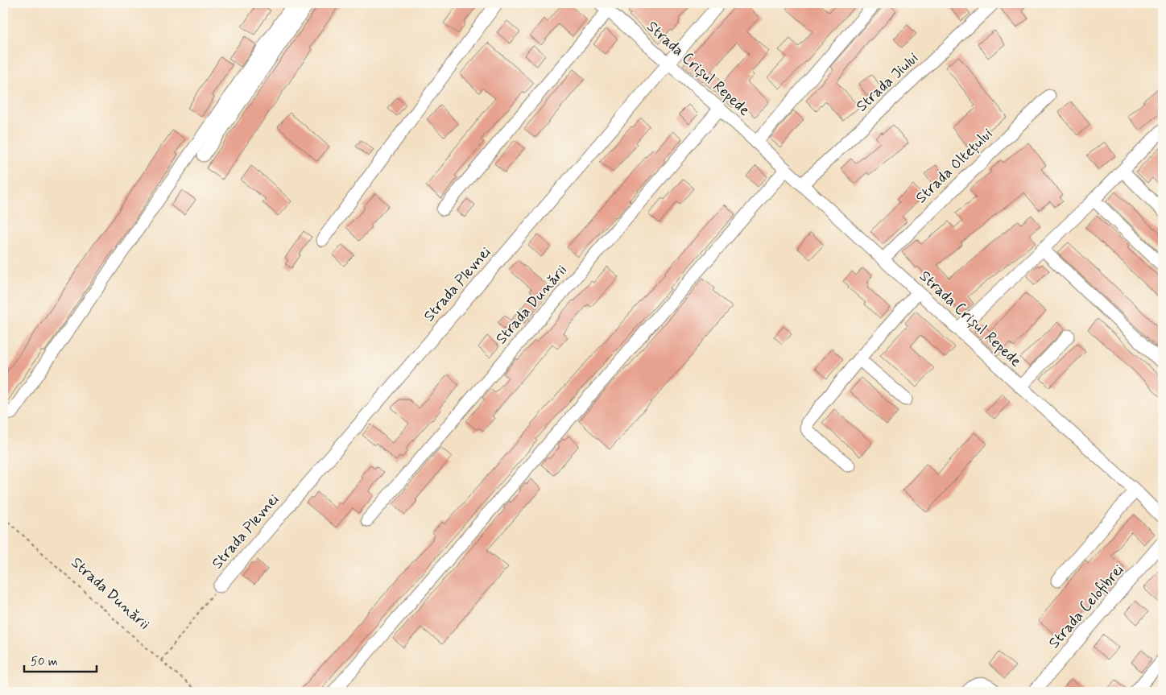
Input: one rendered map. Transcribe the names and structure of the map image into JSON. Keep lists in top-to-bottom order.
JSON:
{
  "streets": {
    "street": [
      "Strada Crișul Repede",
      "Strada Jiului",
      "Strada Oltețului",
      "Strada Plevnei",
      "Strada Dunării",
      "Strada Celofibrei"
    ]
  },
  "crossings": [
    ["Strada Crișul Repede", "Strada Jiului"],
    ["Strada Crișul Repede", "Strada Oltețului"],
    ["Strada Crișul Repede", "Strada Plevnei"],
    ["Strada Crișul Repede", "Strada Dunării"]
  ],
  "scale_bar": "50 m"
}
